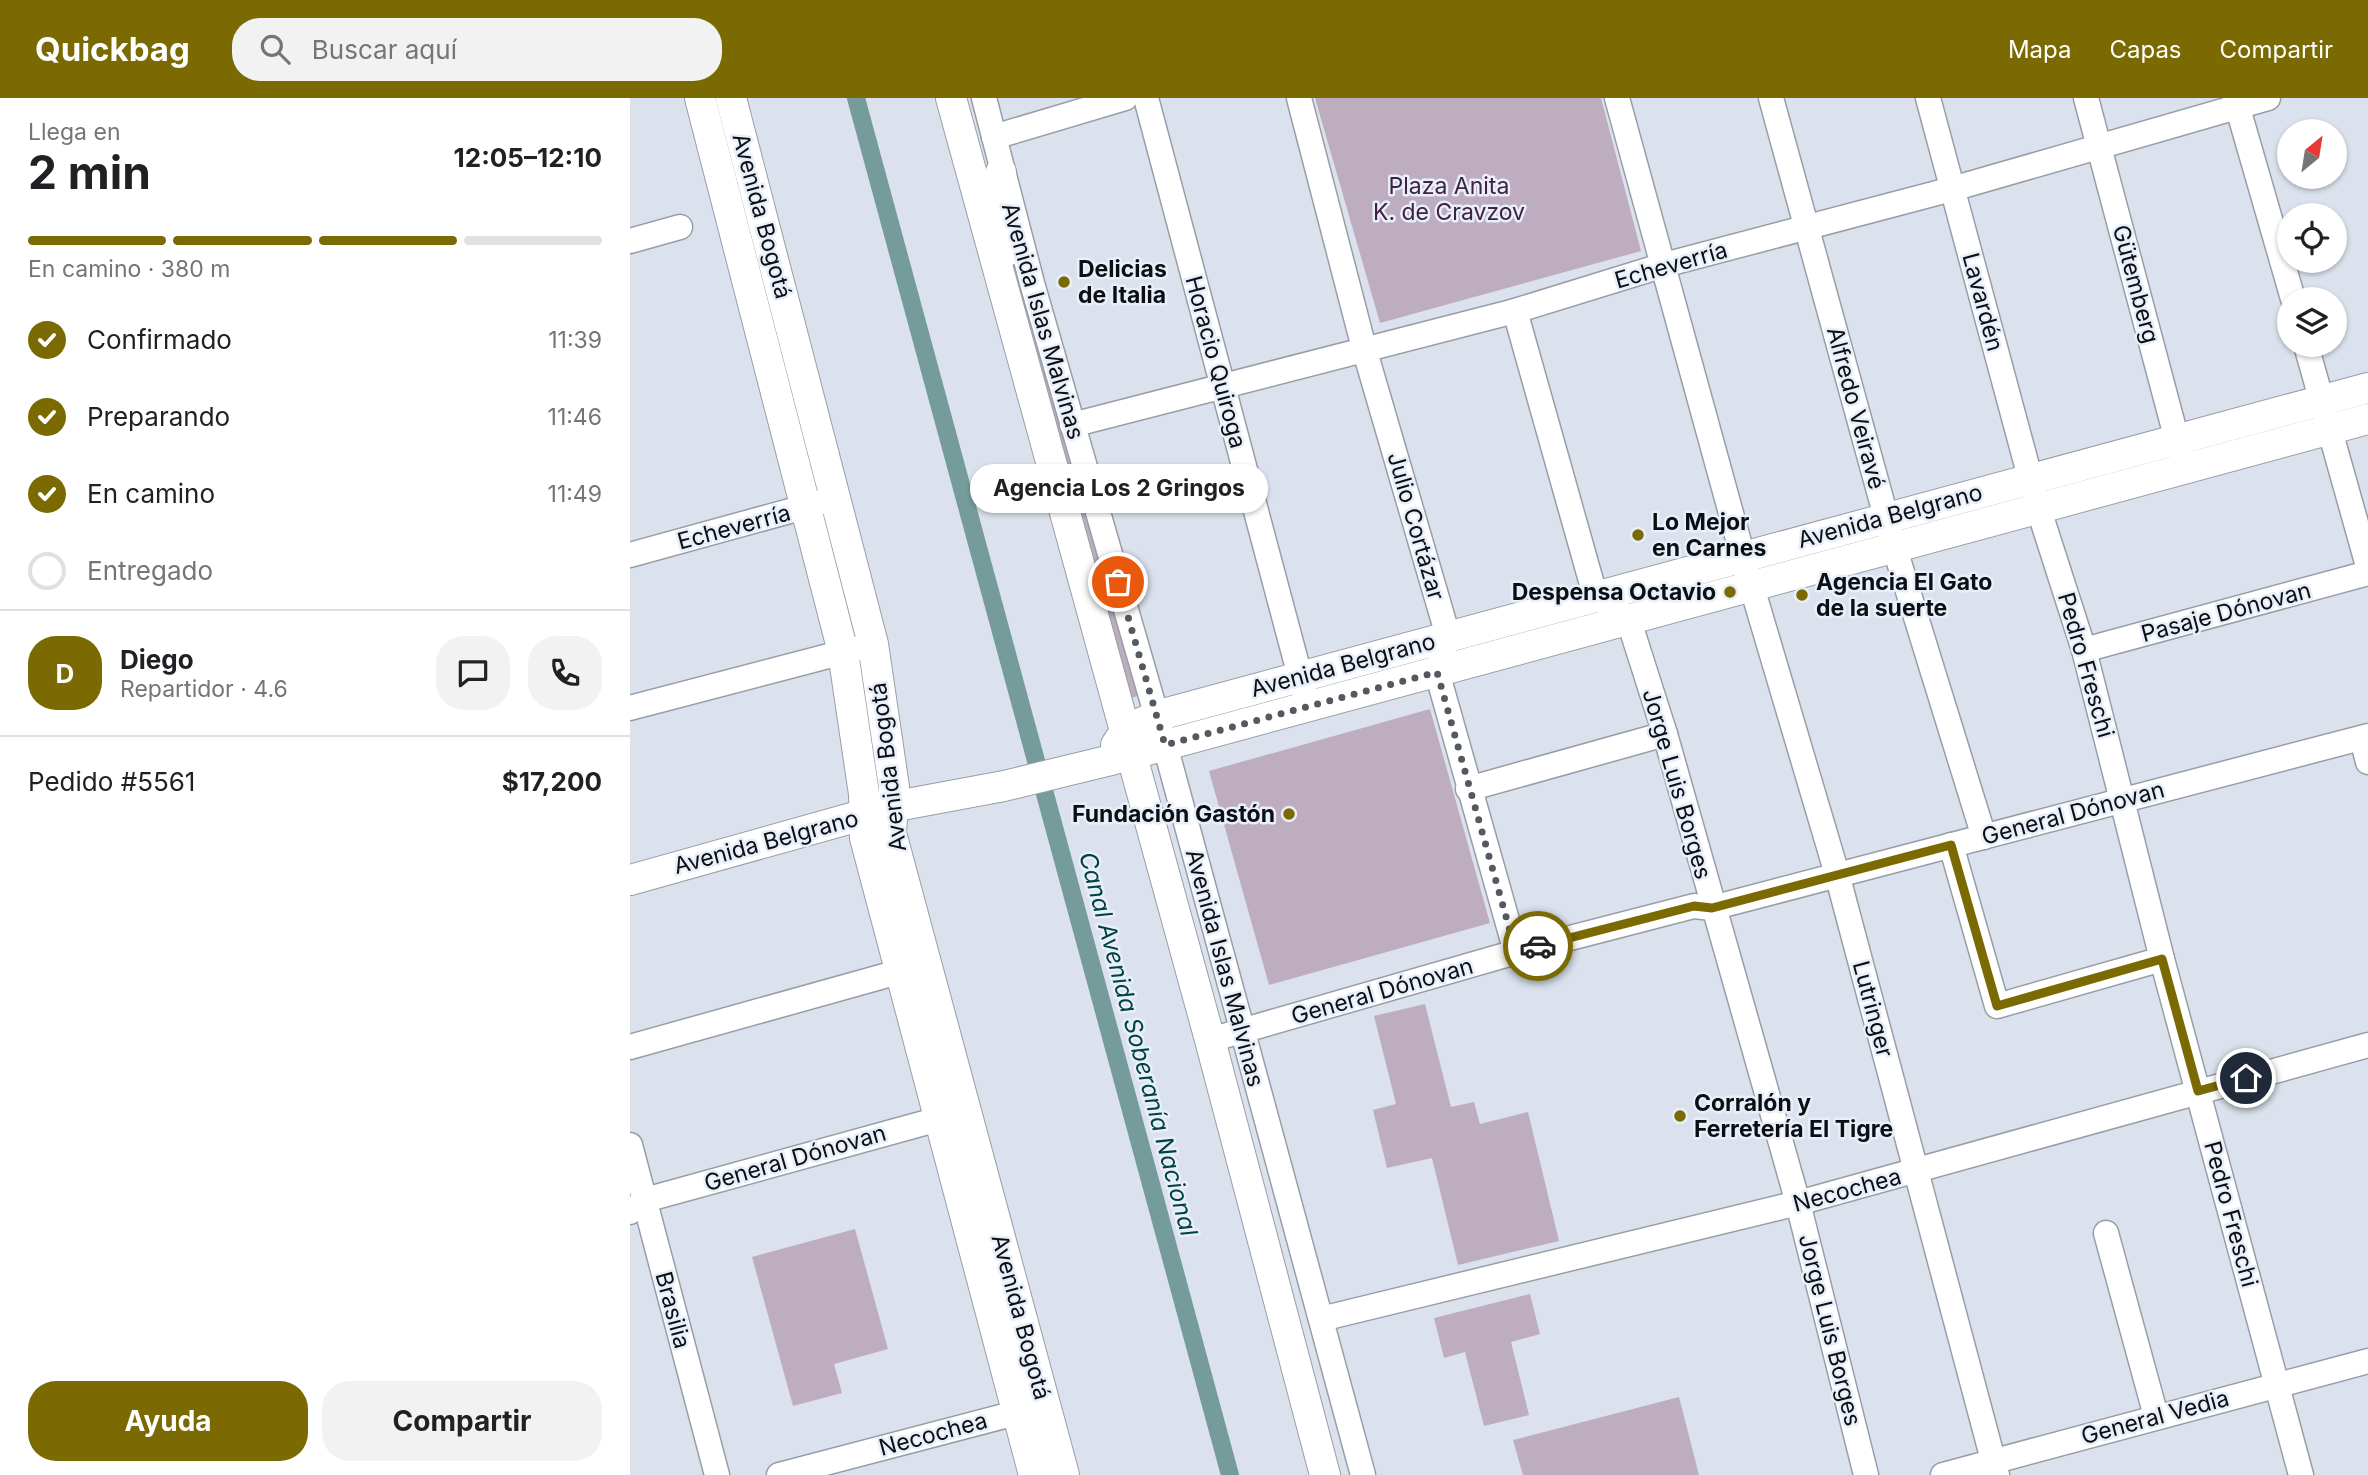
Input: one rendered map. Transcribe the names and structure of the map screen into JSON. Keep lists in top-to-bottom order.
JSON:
{
  "streets": {
    "main road": ["Avenida Bogotá", "Avenida Islas Malvinas", "Avenida Belgrano"],
    "street": [
      "Echeverría",
      "Gütemberg",
      "Lavardén",
      "Horacio Quiroga",
      "Alfredo Veiravé",
      "Julio Cortázar",
      "Pasaje Dónovan",
      "Pedro Freschi",
      "Jorge Luis Borges",
      "General Dónovan",
      "Lutringer",
      "Necochea",
      "Brasilia",
      "General Vedia"
    ]
  },
  "crossings": [
    ["Avenida Bogotá", "Echeverría"],
    ["Avenida Bogotá", "Avenida Belgrano"],
    ["Avenida Bogotá", "General Dónovan"],
    ["Avenida Bogotá", "Necochea"],
    ["Echeverría", "Gütemberg"],
    ["Echeverría", "Lavardén"],
    ["Echeverría", "Avenida Islas Malvinas"],
    ["Echeverría", "Horacio Quiroga"],
    ["Echeverría", "Alfredo Veiravé"],
    ["Echeverría", "Julio Cortázar"],
    ["Gütemberg", "Avenida Belgrano"],
    ["Lavardén", "Avenida Belgrano"],
    ["Lavardén", "Pedro Freschi"],
    ["Avenida Islas Malvinas", "Avenida Belgrano"],
    ["Avenida Islas Malvinas", "General Dónovan"],
    ["Avenida Islas Malvinas", "Necochea"],
    ["Horacio Quiroga", "Avenida Belgrano"],
    ["Alfredo Veiravé", "Avenida Belgrano"],
    ["Alfredo Veiravé", "General Dónovan"],
    ["Avenida Belgrano", "Julio Cortázar"],
    ["Avenida Belgrano", "Pedro Freschi"],
    ["Avenida Belgrano", "Jorge Luis Borges"],
    ["Avenida Belgrano", "Lutringer"],
    ["Pasaje Dónovan", "Pedro Freschi"],
    ["Pedro Freschi", "General Dónovan"],
    ["Pedro Freschi", "Necochea"],
    ["Pedro Freschi", "General Vedia"],
    ["Jorge Luis Borges", "General Dónovan"],
    ["Jorge Luis Borges", "Necochea"],
    ["General Dónovan", "Lutringer"],
    ["General Dónovan", "Brasilia"],
    ["Lutringer", "Necochea"],
    ["Lutringer", "General Vedia"]
  ],
  "water": ["Canal Avenida Soberanía Nacional"],
  "parks": ["Plaza Anita K. de Cravzov"],
  "places": [
    "Delicias de Italia",
    "Lo Mejor en Carnes",
    "Agencia Los 2 Gringos",
    "Despensa Octavio",
    "Agencia El Gato de la suerte",
    "Fundación Gastón",
    "Corralón y Ferretería El Tigre"
  ],
  "north": "top right",
  "page": {
    "header": "Quickbag",
    "search": "Buscar aquí",
    "nav": ["Mapa", "Capas", "Compartir"],
    "heading": ["2 min", "Llega en", "12:05–12:10"],
    "panel": [
      "Diego",
      "Repartidor · 4.6",
      "Pedido #5561",
      "$17,200"
    ],
    "bar": "En camino · 380 m",
    "list": [
      ["Confirmado", "11:39"],
      ["Preparando", "11:46"],
      ["En camino", "11:49"],
      "Entregado"
    ],
    "bubble": "Agencia Los 2 Gringos",
    "round": "D",
    "buttons": ["Ayuda", "Compartir"]
  }
}
